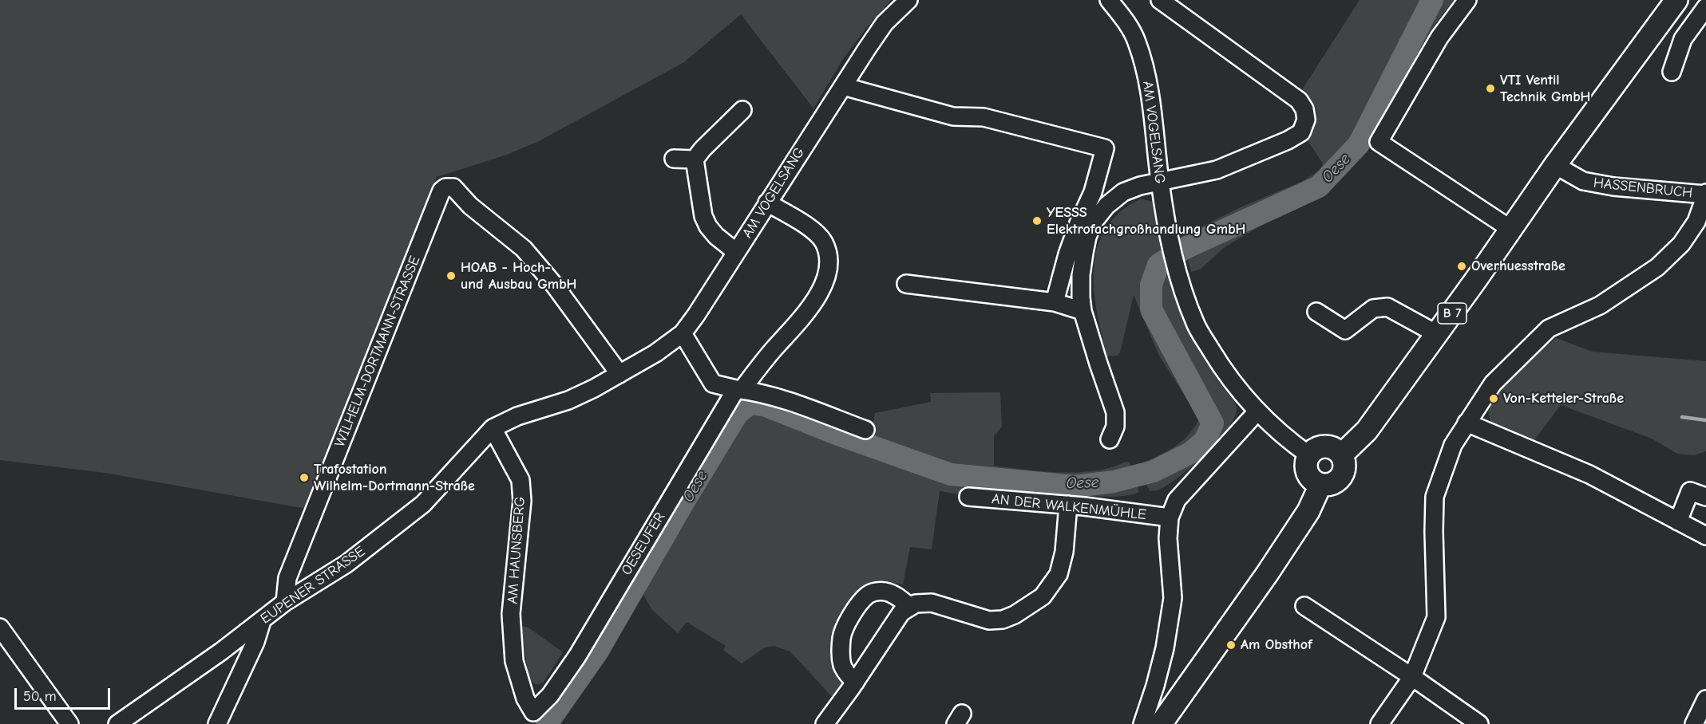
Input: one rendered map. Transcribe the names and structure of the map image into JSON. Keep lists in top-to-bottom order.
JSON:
{
  "streets": {
    "main road": ["B 7"],
    "street": [
      "AM VOGELSANG",
      "HASSENBRUCH",
      "WILHELM-DORTMANN-STRASSE",
      "AN DER WALKENMÜHLE",
      "OESEUFER",
      "AM HAUNSBERG",
      "EUPENER STRASSE"
    ]
  },
  "crossings": [
    ["AM VOGELSANG", "B 7"],
    ["AM VOGELSANG", "OESEUFER"],
    ["HASSENBRUCH", "B 7"],
    ["WILHELM-DORTMANN-STRASSE", "EUPENER STRASSE"],
    ["OESEUFER", "AM HAUNSBERG"],
    ["AM HAUNSBERG", "EUPENER STRASSE"]
  ],
  "water": ["Oese"],
  "places": [
    "VTI Ventil Technik GmbH",
    "YESSS Elektrofachgroßhandlung GmbH",
    "Overhuesstraße",
    "HOAB - Hoch- und Ausbau GmbH",
    "Von-Ketteler-Straße",
    "Trafostation Wilhelm-Dortmann-Straße",
    "Am Obsthof"
  ],
  "scale_bar": "50 m"
}
